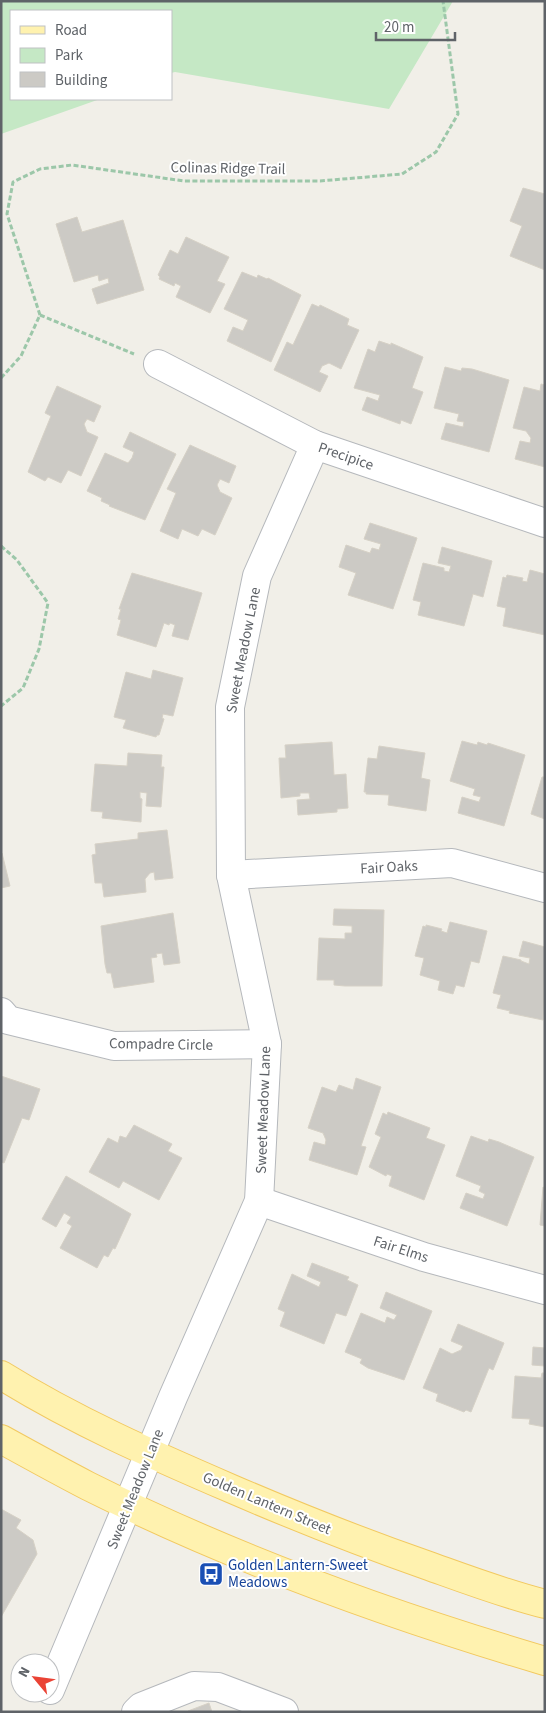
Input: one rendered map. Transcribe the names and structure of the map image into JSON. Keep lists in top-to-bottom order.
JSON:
{
  "streets": {
    "main road": ["Golden Lantern Street"],
    "street": [
      "Precipice",
      "Sweet Meadow Lane",
      "Fair Oaks",
      "Compadre Circle",
      "Fair Elms"
    ],
    "path": ["Colinas Ridge Trail"]
  },
  "crossings": [
    ["Precipice", "Sweet Meadow Lane"],
    ["Sweet Meadow Lane", "Fair Oaks"],
    ["Sweet Meadow Lane", "Compadre Circle"],
    ["Sweet Meadow Lane", "Fair Elms"],
    ["Sweet Meadow Lane", "Golden Lantern Street"]
  ],
  "places": {
    "bus stop": ["Golden Lantern-Sweet Meadows"]
  },
  "legend": ["Road", "Park", "Building"],
  "scale_bar": "20 m",
  "north": "top left"
}
